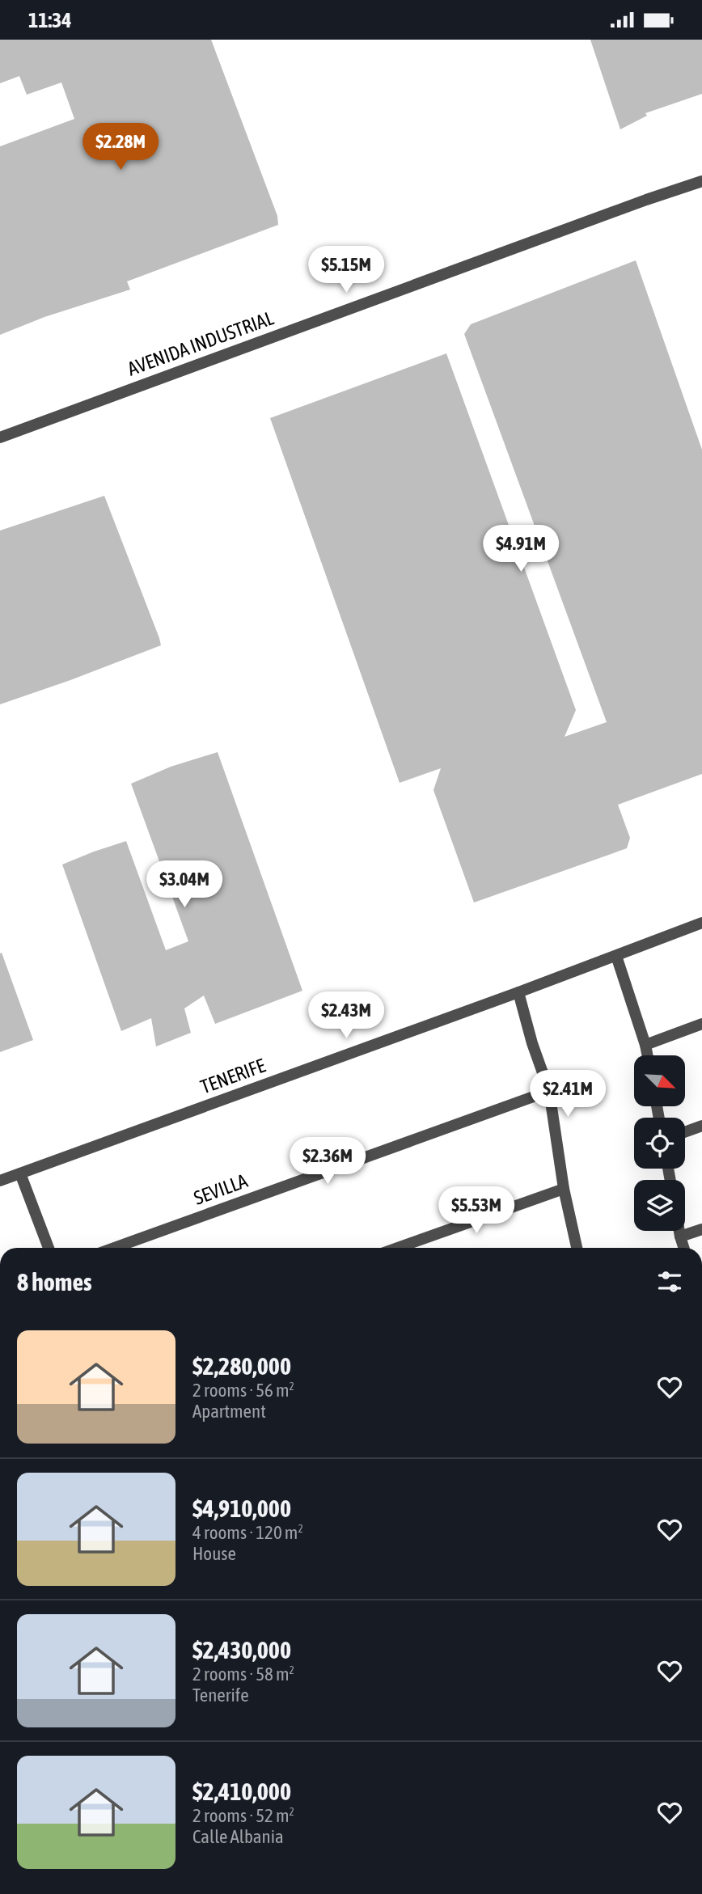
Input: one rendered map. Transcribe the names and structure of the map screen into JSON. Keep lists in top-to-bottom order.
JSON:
{
  "streets": {
    "street": ["AVENIDA INDUSTRIAL", "TENERIFE", "SEVILLA"]
  },
  "north": "bottom right",
  "page": {
    "status": "11:34",
    "price": [
      "$2.28M",
      "$5.15M",
      "$4.91M",
      "$3.04M",
      "$2.43M",
      "$2.41M",
      "$2.36M",
      "$5.53M"
    ],
    "heading": "8 homes",
    "list": [
      {
        "name": "$2,280,000",
        "note": "2 rooms · 56 m² · Apartment"
      },
      {
        "name": "$4,910,000",
        "note": "4 rooms · 120 m² · House"
      },
      {
        "name": "$2,430,000",
        "note": "2 rooms · 58 m² · Tenerife"
      },
      {
        "name": "$2,410,000",
        "note": "2 rooms · 52 m² · Calle Albania"
      }
    ]
  }
}
